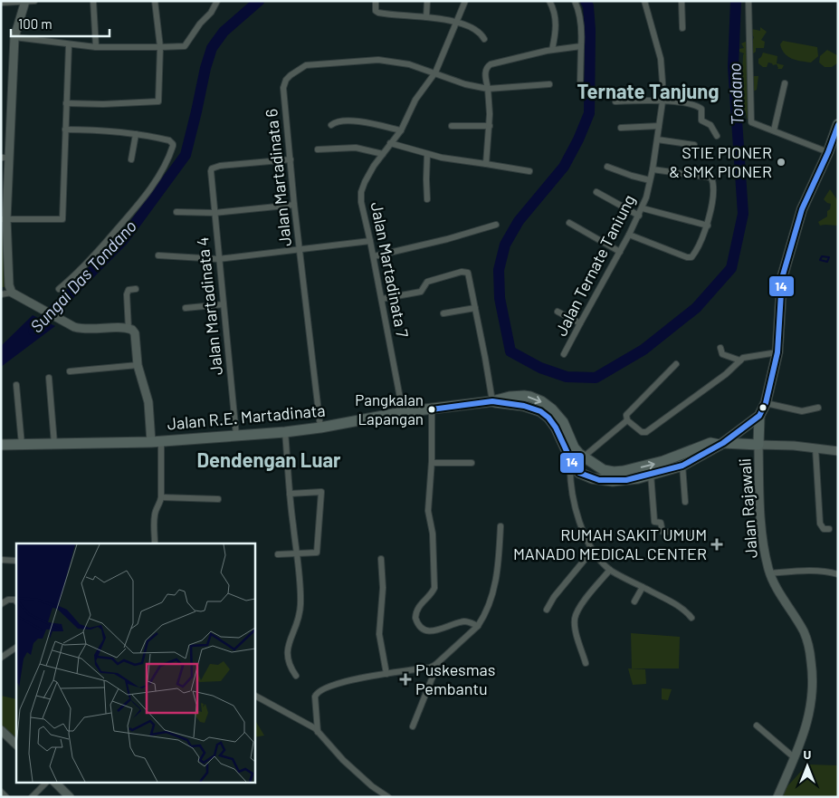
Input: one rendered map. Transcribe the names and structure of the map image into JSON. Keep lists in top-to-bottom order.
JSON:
{
  "streets": {
    "highway": ["Jalan R.E. Martadinata"],
    "street": [
      "Jalan Martadinata 6",
      "Jalan Ternate Taniung",
      "Jalan Martadinata 7",
      "Jalan Martadinata 4",
      "Jalan Rajawali"
    ]
  },
  "crossings": [
    ["Jalan Martadinata 6", "Jalan Martadinata 7"],
    ["Jalan Martadinata 6", "Jalan Martadinata 4"],
    ["Jalan Martadinata 6", "Jalan R.E. Martadinata"],
    ["Jalan Martadinata 7", "Jalan R.E. Martadinata"],
    ["Jalan Martadinata 4", "Jalan R.E. Martadinata"]
  ],
  "districts": ["Ternate Tanjung", "Dendengan Luar"],
  "water": ["Tondano", "Sungai Das Tondano"],
  "places": {
    "other": ["STIE PIONER & SMK PIONER", "Pangkalan Lapangan"],
    "health": ["RUMAH SAKIT UMUM MANADO MEDICAL CENTER", "Puskesmas Pembantu"]
  },
  "lines": ["transit line 14"],
  "scale_bar": "100 m",
  "north": "top"
}
